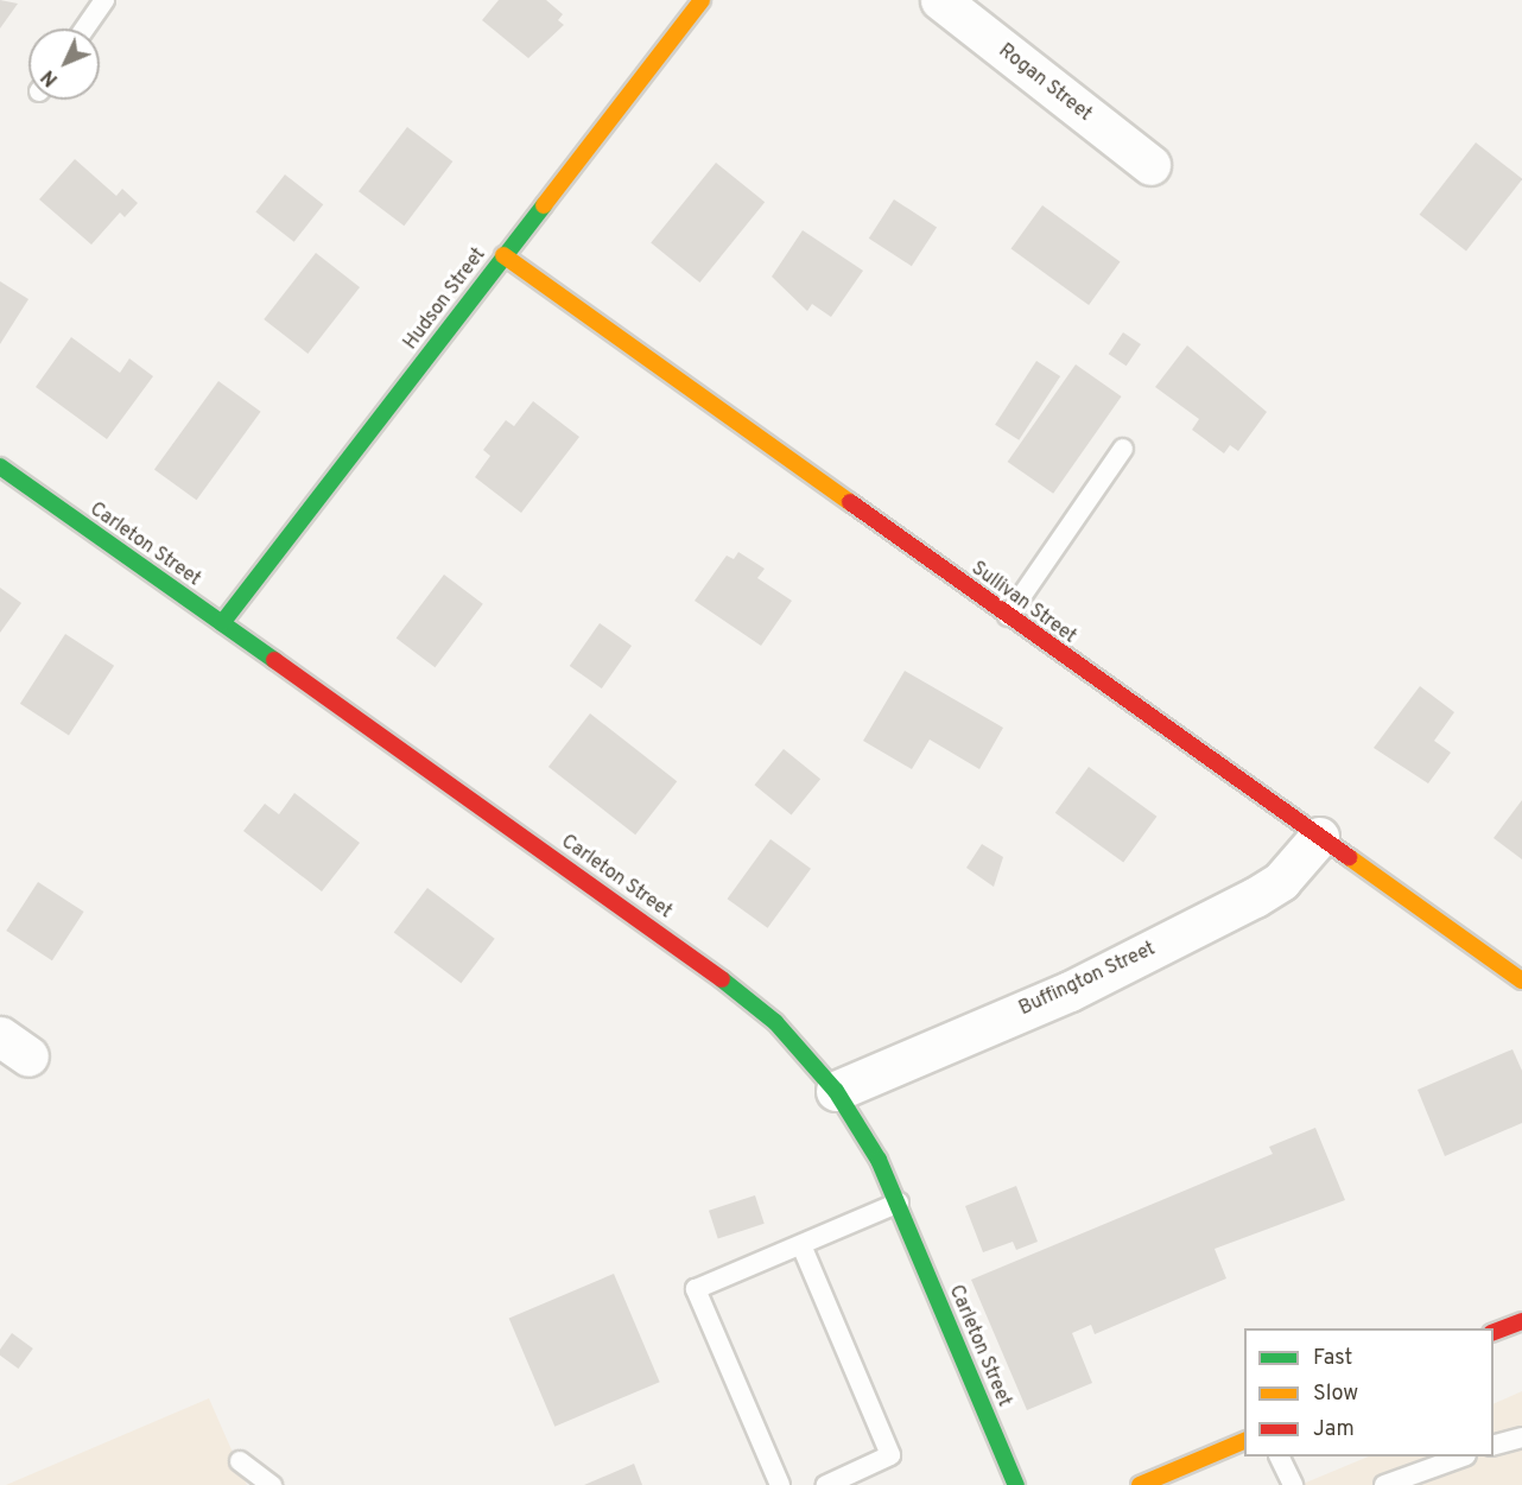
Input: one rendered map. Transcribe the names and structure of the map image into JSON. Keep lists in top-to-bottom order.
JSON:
{
  "streets": {
    "street": [
      "Rogan Street",
      "Hudson Street",
      "Carleton Street",
      "Sullivan Street",
      "Buffington Street"
    ]
  },
  "crossings": [
    ["Hudson Street", "Carleton Street"],
    ["Hudson Street", "Sullivan Street"],
    ["Carleton Street", "Buffington Street"],
    ["Sullivan Street", "Buffington Street"]
  ],
  "legend": ["Fast", "Slow", "Jam"],
  "north": "bottom left"
}
